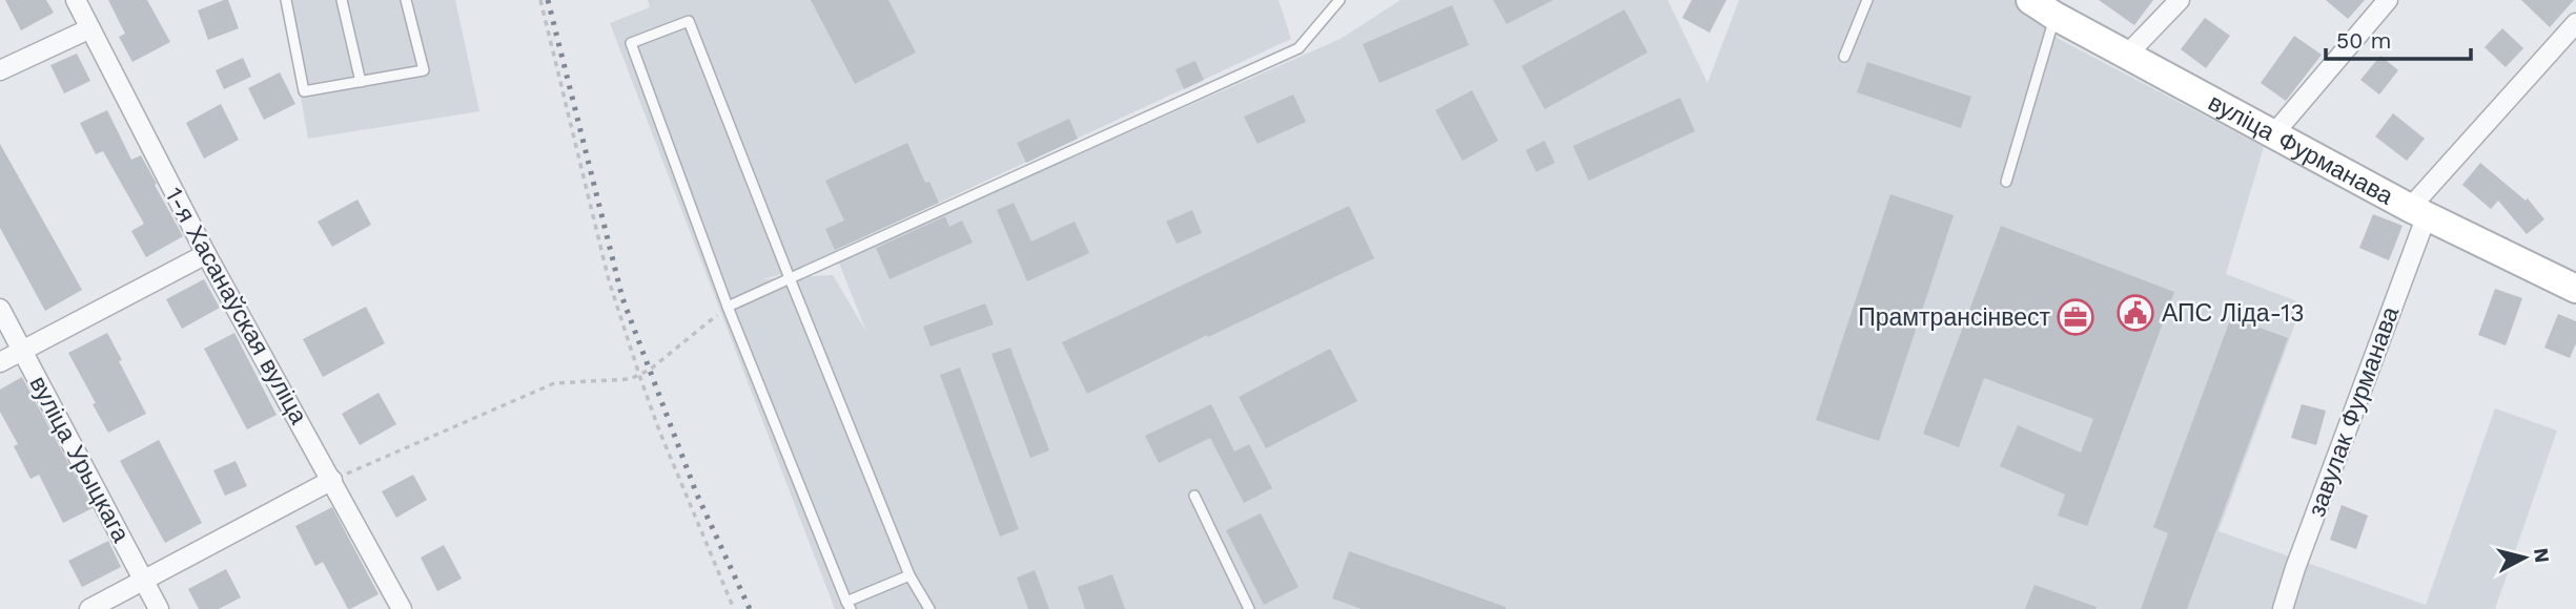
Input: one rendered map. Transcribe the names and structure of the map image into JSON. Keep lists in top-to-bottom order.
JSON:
{
  "streets": {
    "street": [
      "вуліца Фурманава",
      "1-я Хасанаўская вуліца",
      "завулак Фурманава",
      "вуліца Урыцкага"
    ]
  },
  "crossings": [
    ["вуліца Фурманава", "завулак Фурманава"]
  ],
  "places": {
    "public building": ["АПС Ліда-13"],
    "office": ["Прамтрансінвест"]
  },
  "scale_bar": "50 m",
  "north": "right"
}
